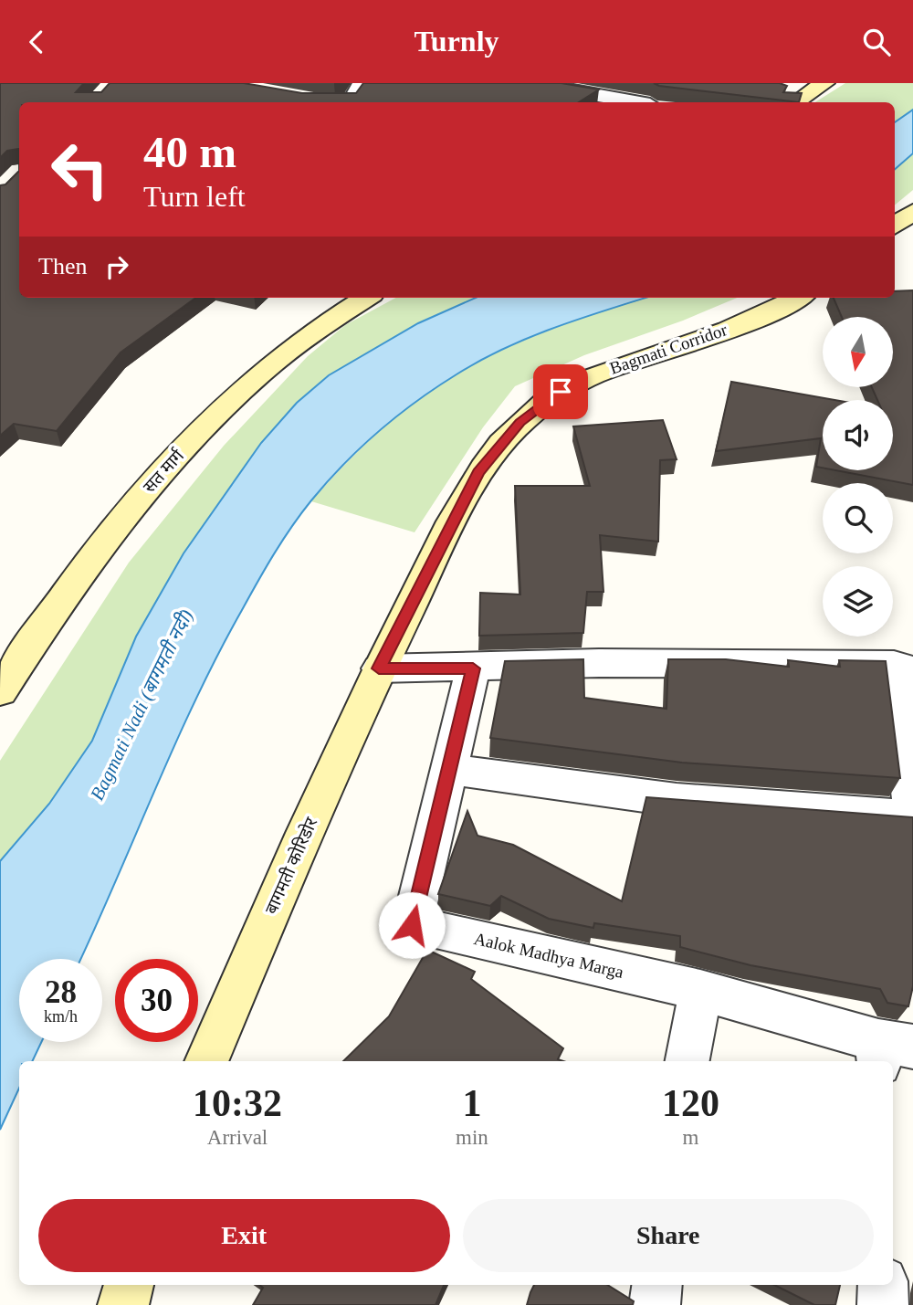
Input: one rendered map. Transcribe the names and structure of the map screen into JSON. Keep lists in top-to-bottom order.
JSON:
{
  "streets": {
    "main road": ["Bagmati Corridor", "सत मार्ग", "बागमती कोरिडोर"],
    "street": ["Aalok Madhya Marga"]
  },
  "crossings": [
    ["Bagmati Corridor", "बागमती कोरिडोर"]
  ],
  "water": ["Bagmati Nadi (बागमती नदी)"],
  "north": "bottom",
  "page": {
    "header": "Turnly",
    "turn": ["40 m", "Turn left"],
    "then": "Then",
    "speed": "28 km/h",
    "limit": "30",
    "eta": [
      "10:32",
      "Arrival",
      "1",
      "min",
      "120",
      "m"
    ],
    "buttons": ["Exit", "Share"]
  }
}
